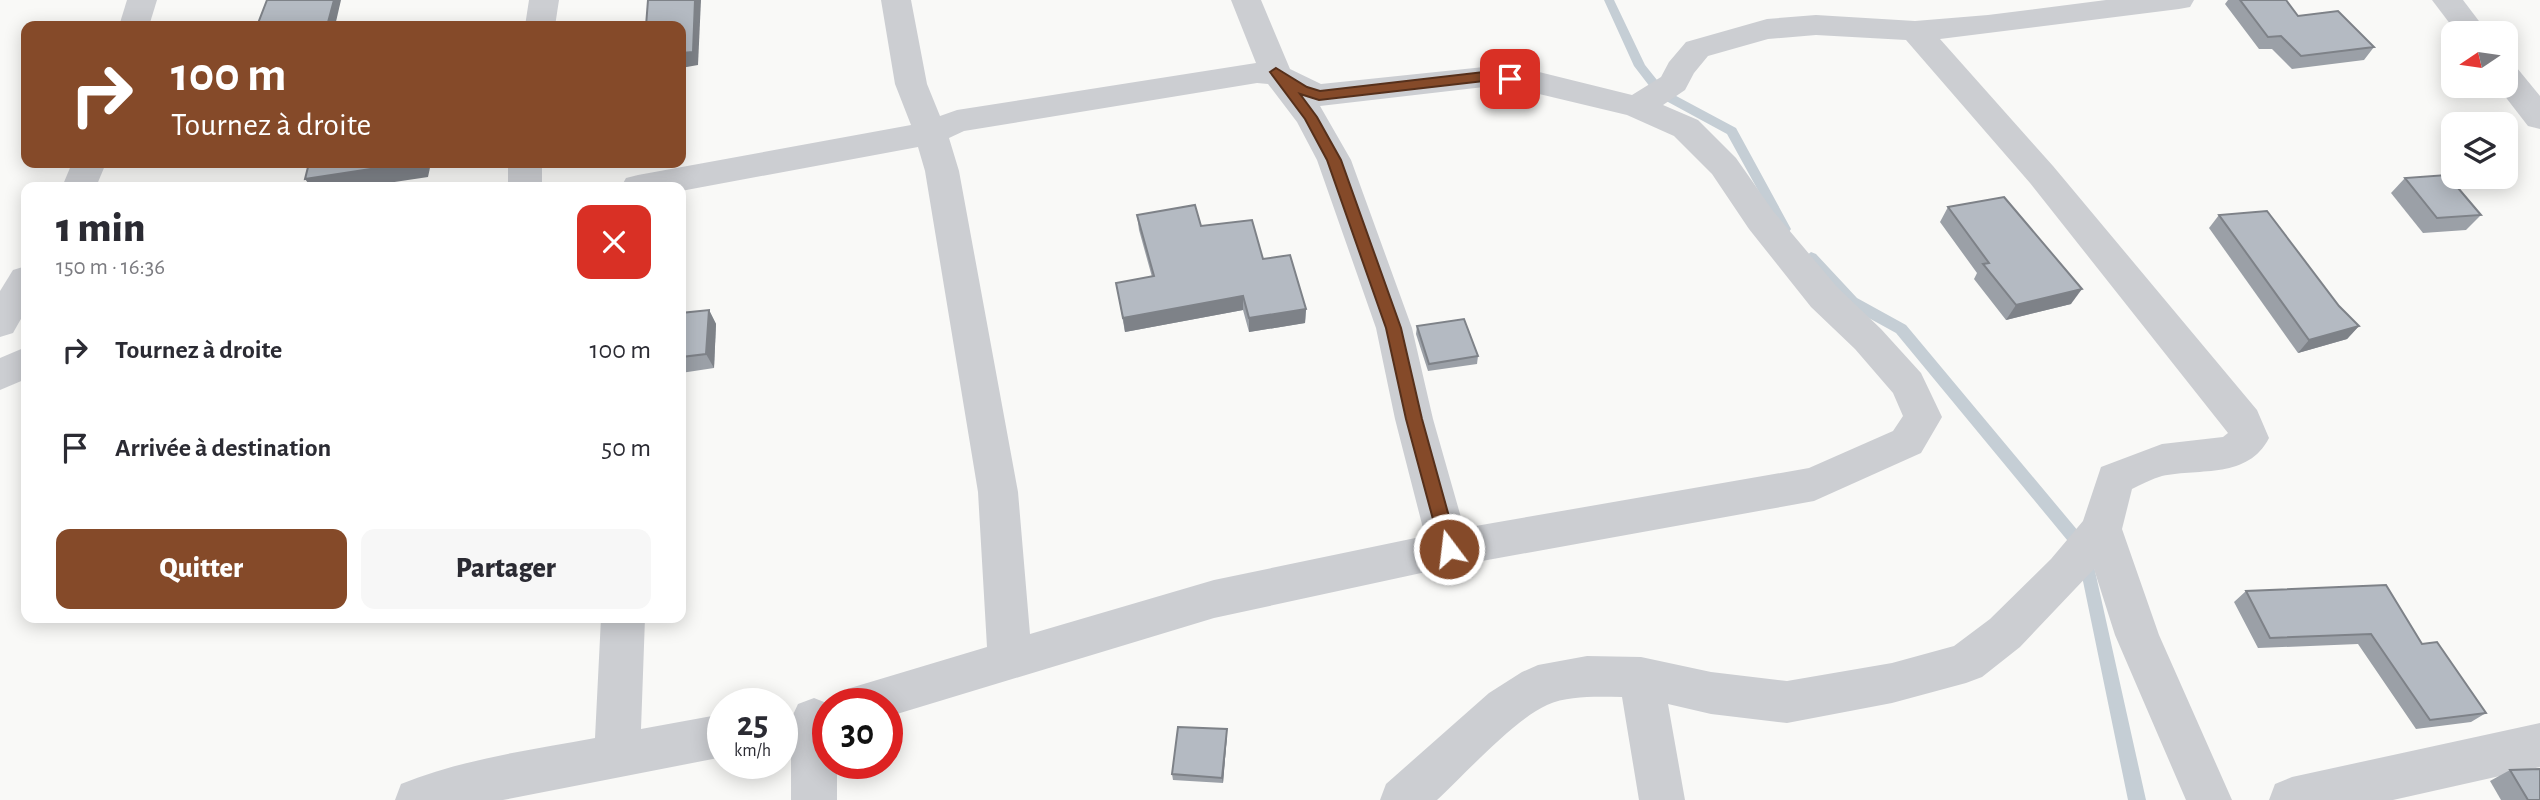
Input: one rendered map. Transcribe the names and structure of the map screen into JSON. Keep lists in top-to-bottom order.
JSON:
{
  "north": "left",
  "page": {
    "turn": ["100 m", "Tournez à droite"],
    "heading": ["1 min", "150 m · 16:36"],
    "list": [
      {
        "name": "Tournez à droite",
        "value": "100 m"
      },
      {
        "name": "Arrivée à destination",
        "value": "50 m"
      }
    ],
    "buttons": ["Quitter", "Partager"],
    "speed": "25 km/h",
    "limit": "30"
  }
}
